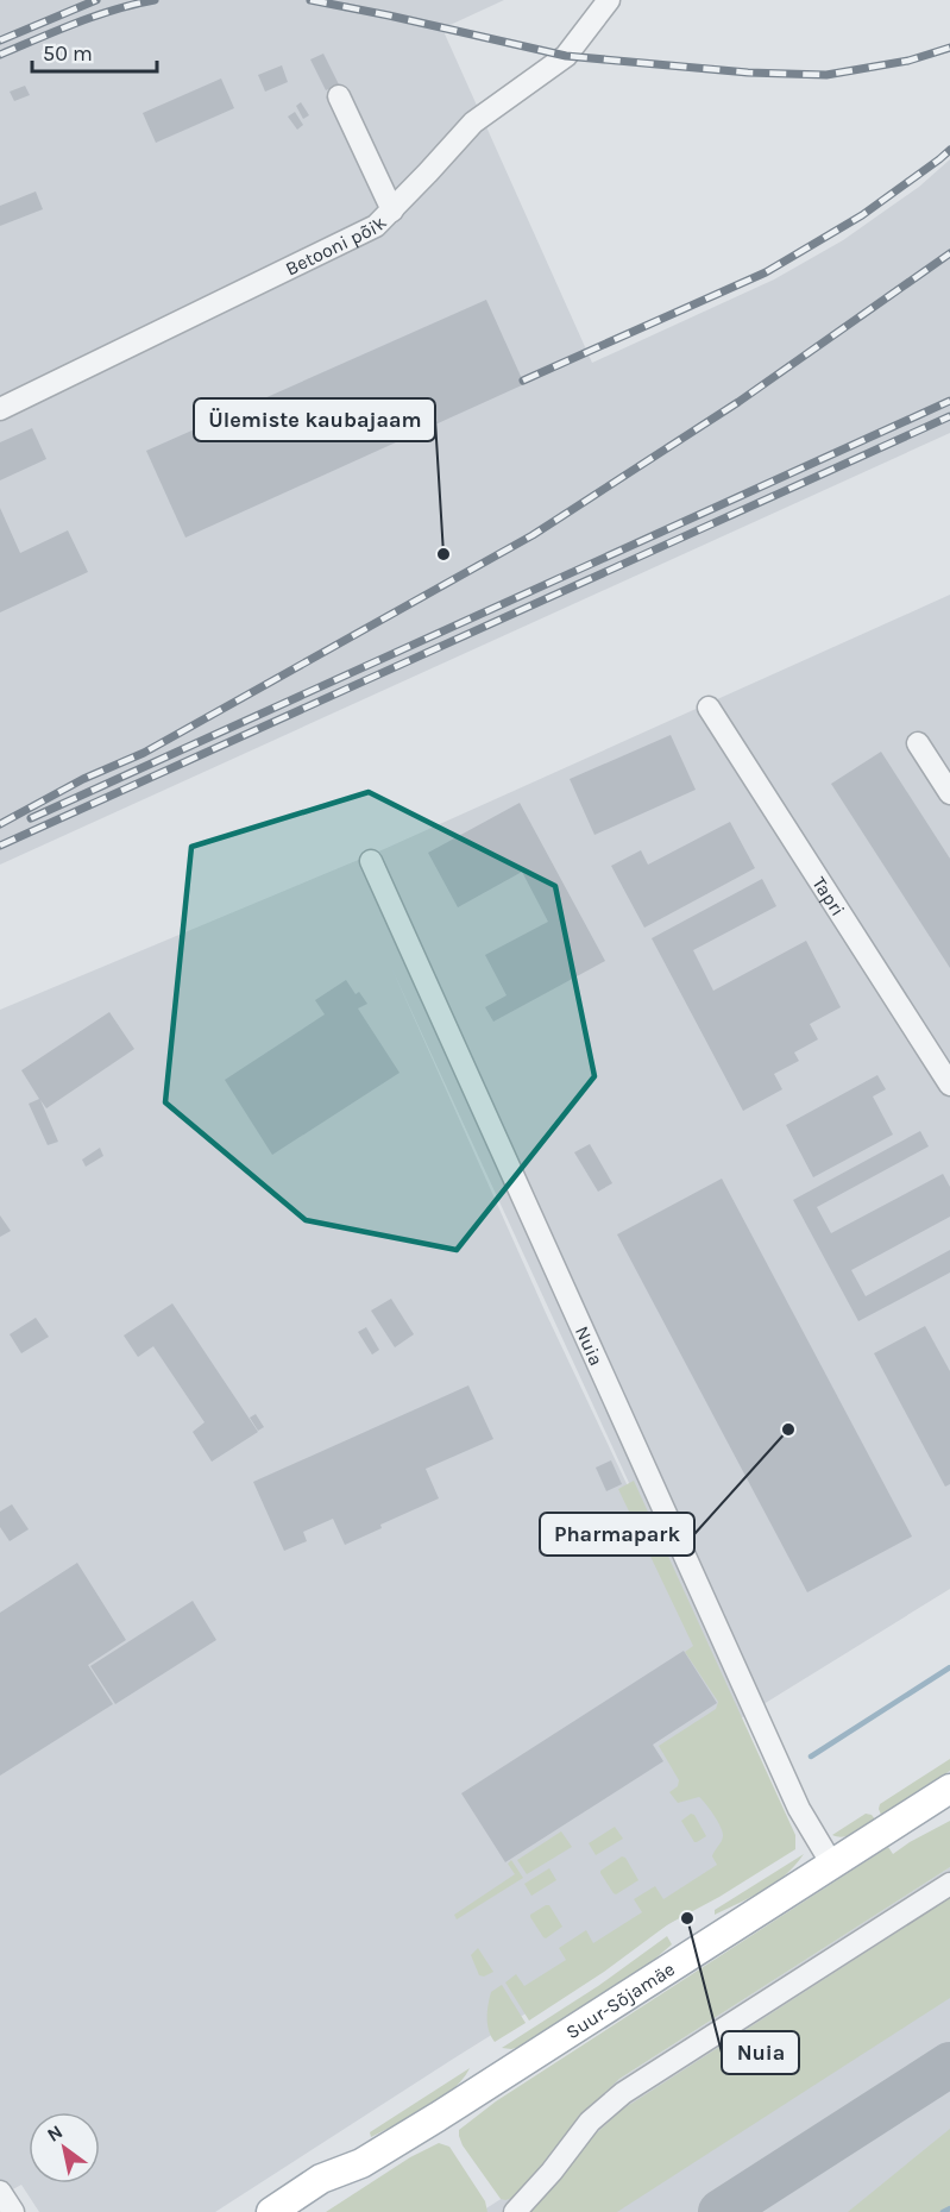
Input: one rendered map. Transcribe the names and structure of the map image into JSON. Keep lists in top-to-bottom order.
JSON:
{
  "streets": {
    "main road": ["Suur-Sõjamäe"],
    "street": ["Betooni põik", "Tapri", "Nuia"]
  },
  "crossings": [
    ["Nuia", "Suur-Sõjamäe"]
  ],
  "places": ["Ülemiste kaubajaam", "Pharmapark", "Nuia"],
  "scale_bar": "50 m",
  "north": "top left"
}
